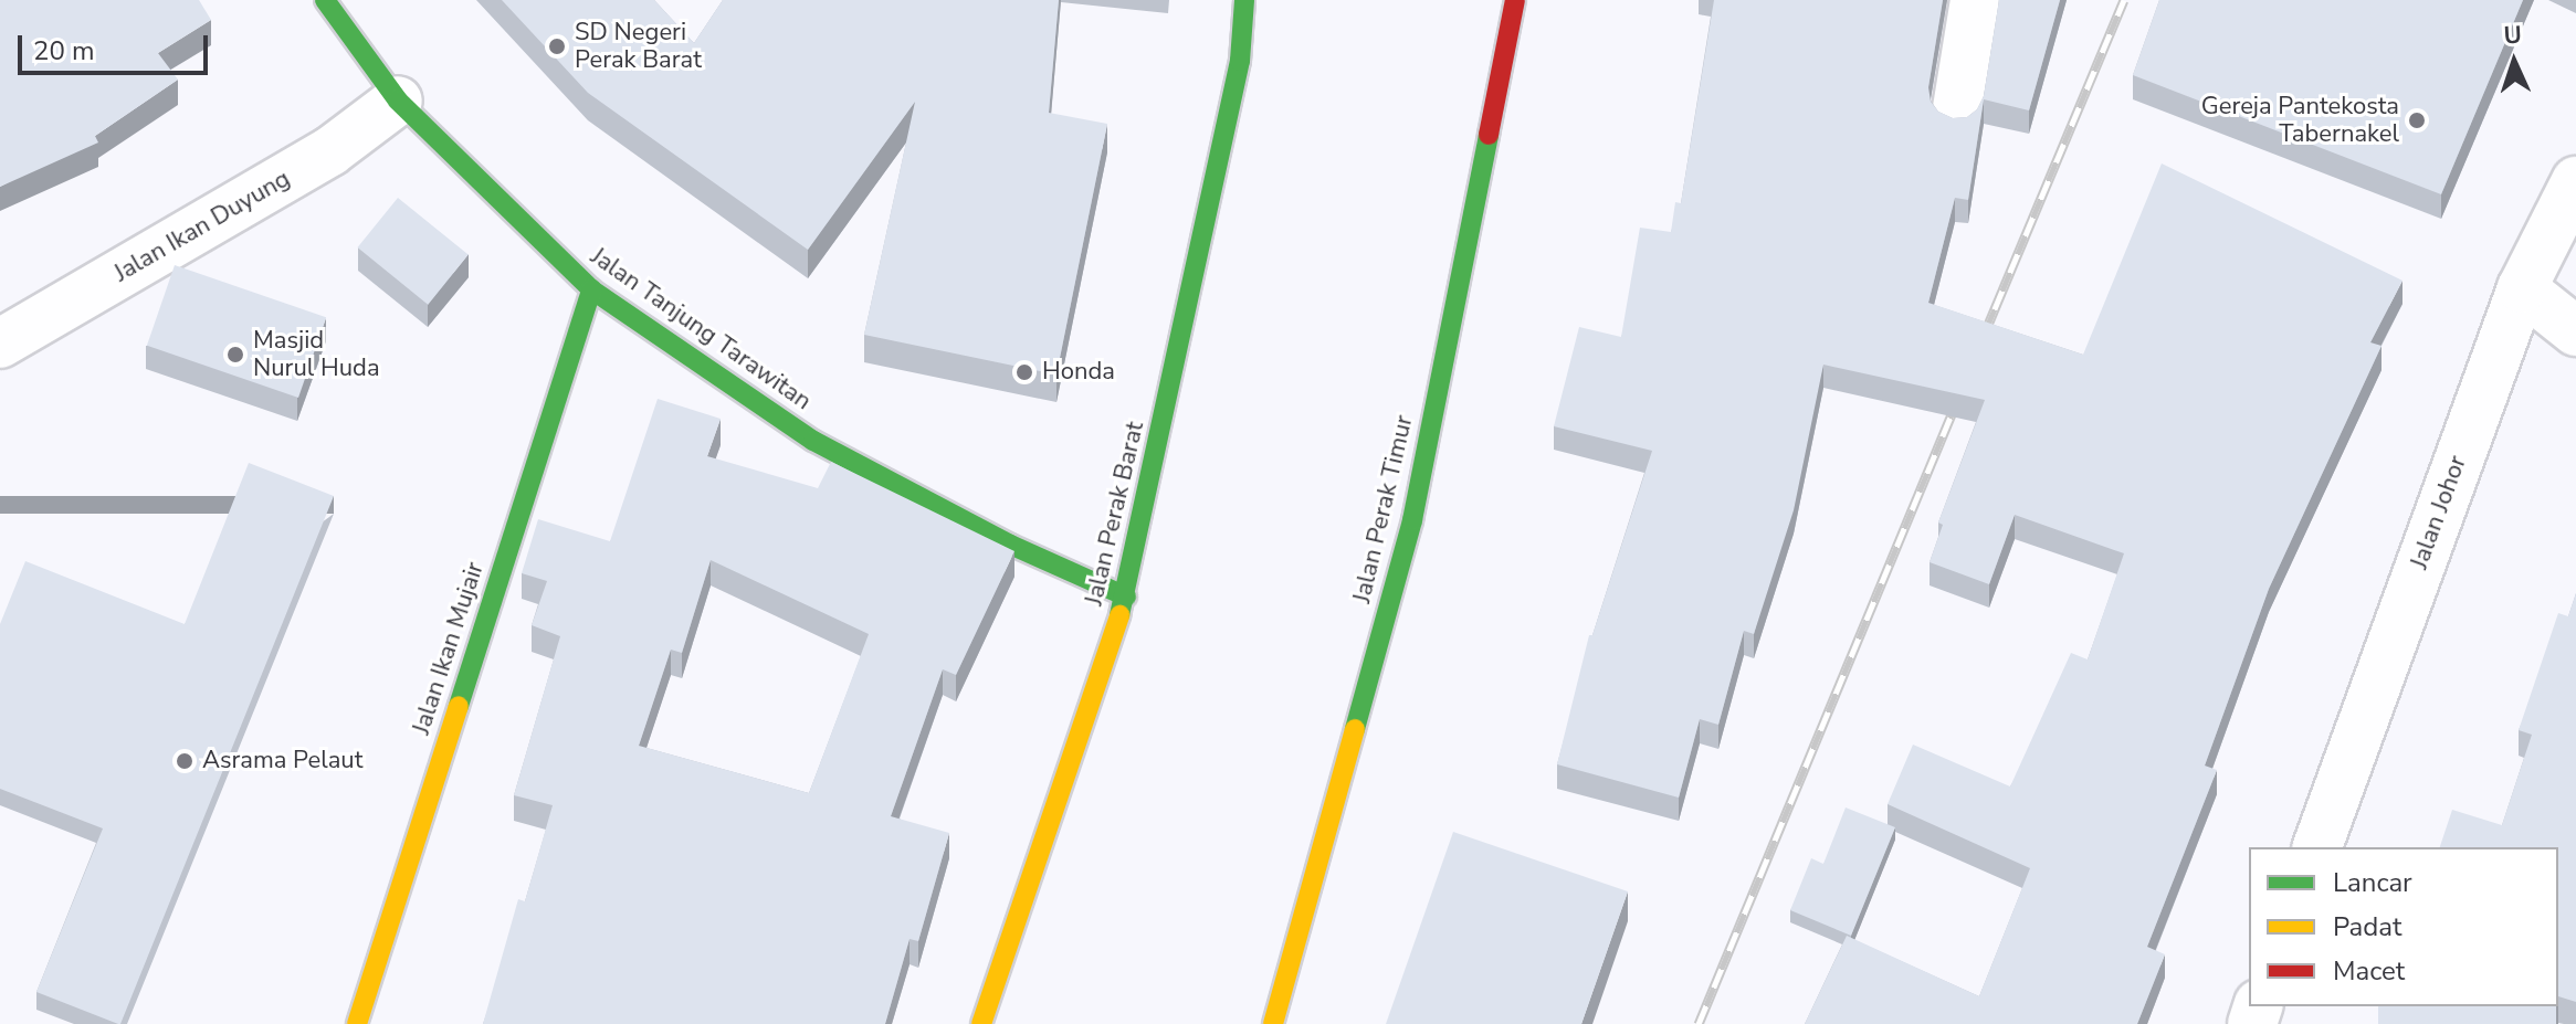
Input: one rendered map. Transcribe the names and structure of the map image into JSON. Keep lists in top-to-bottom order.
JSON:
{
  "streets": {
    "main road": [
      "Jalan Tanjung Tarawitan",
      "Jalan Perak Timur",
      "Jalan Perak Barat",
      "Jalan Ikan Mujair"
    ],
    "street": ["Jalan Ikan Duyung", "Jalan Johor"]
  },
  "crossings": [
    ["Jalan Ikan Duyung", "Jalan Tanjung Tarawitan"],
    ["Jalan Tanjung Tarawitan", "Jalan Perak Barat"],
    ["Jalan Tanjung Tarawitan", "Jalan Ikan Mujair"]
  ],
  "places": [
    "SD Negeri Perak Barat",
    "Gereja Pantekosta Tabernakel",
    "Masjid Nurul Huda",
    "Honda",
    "Asrama Pelaut"
  ],
  "legend": ["Lancar", "Padat", "Macet"],
  "scale_bar": "20 m",
  "north": "top"
}
